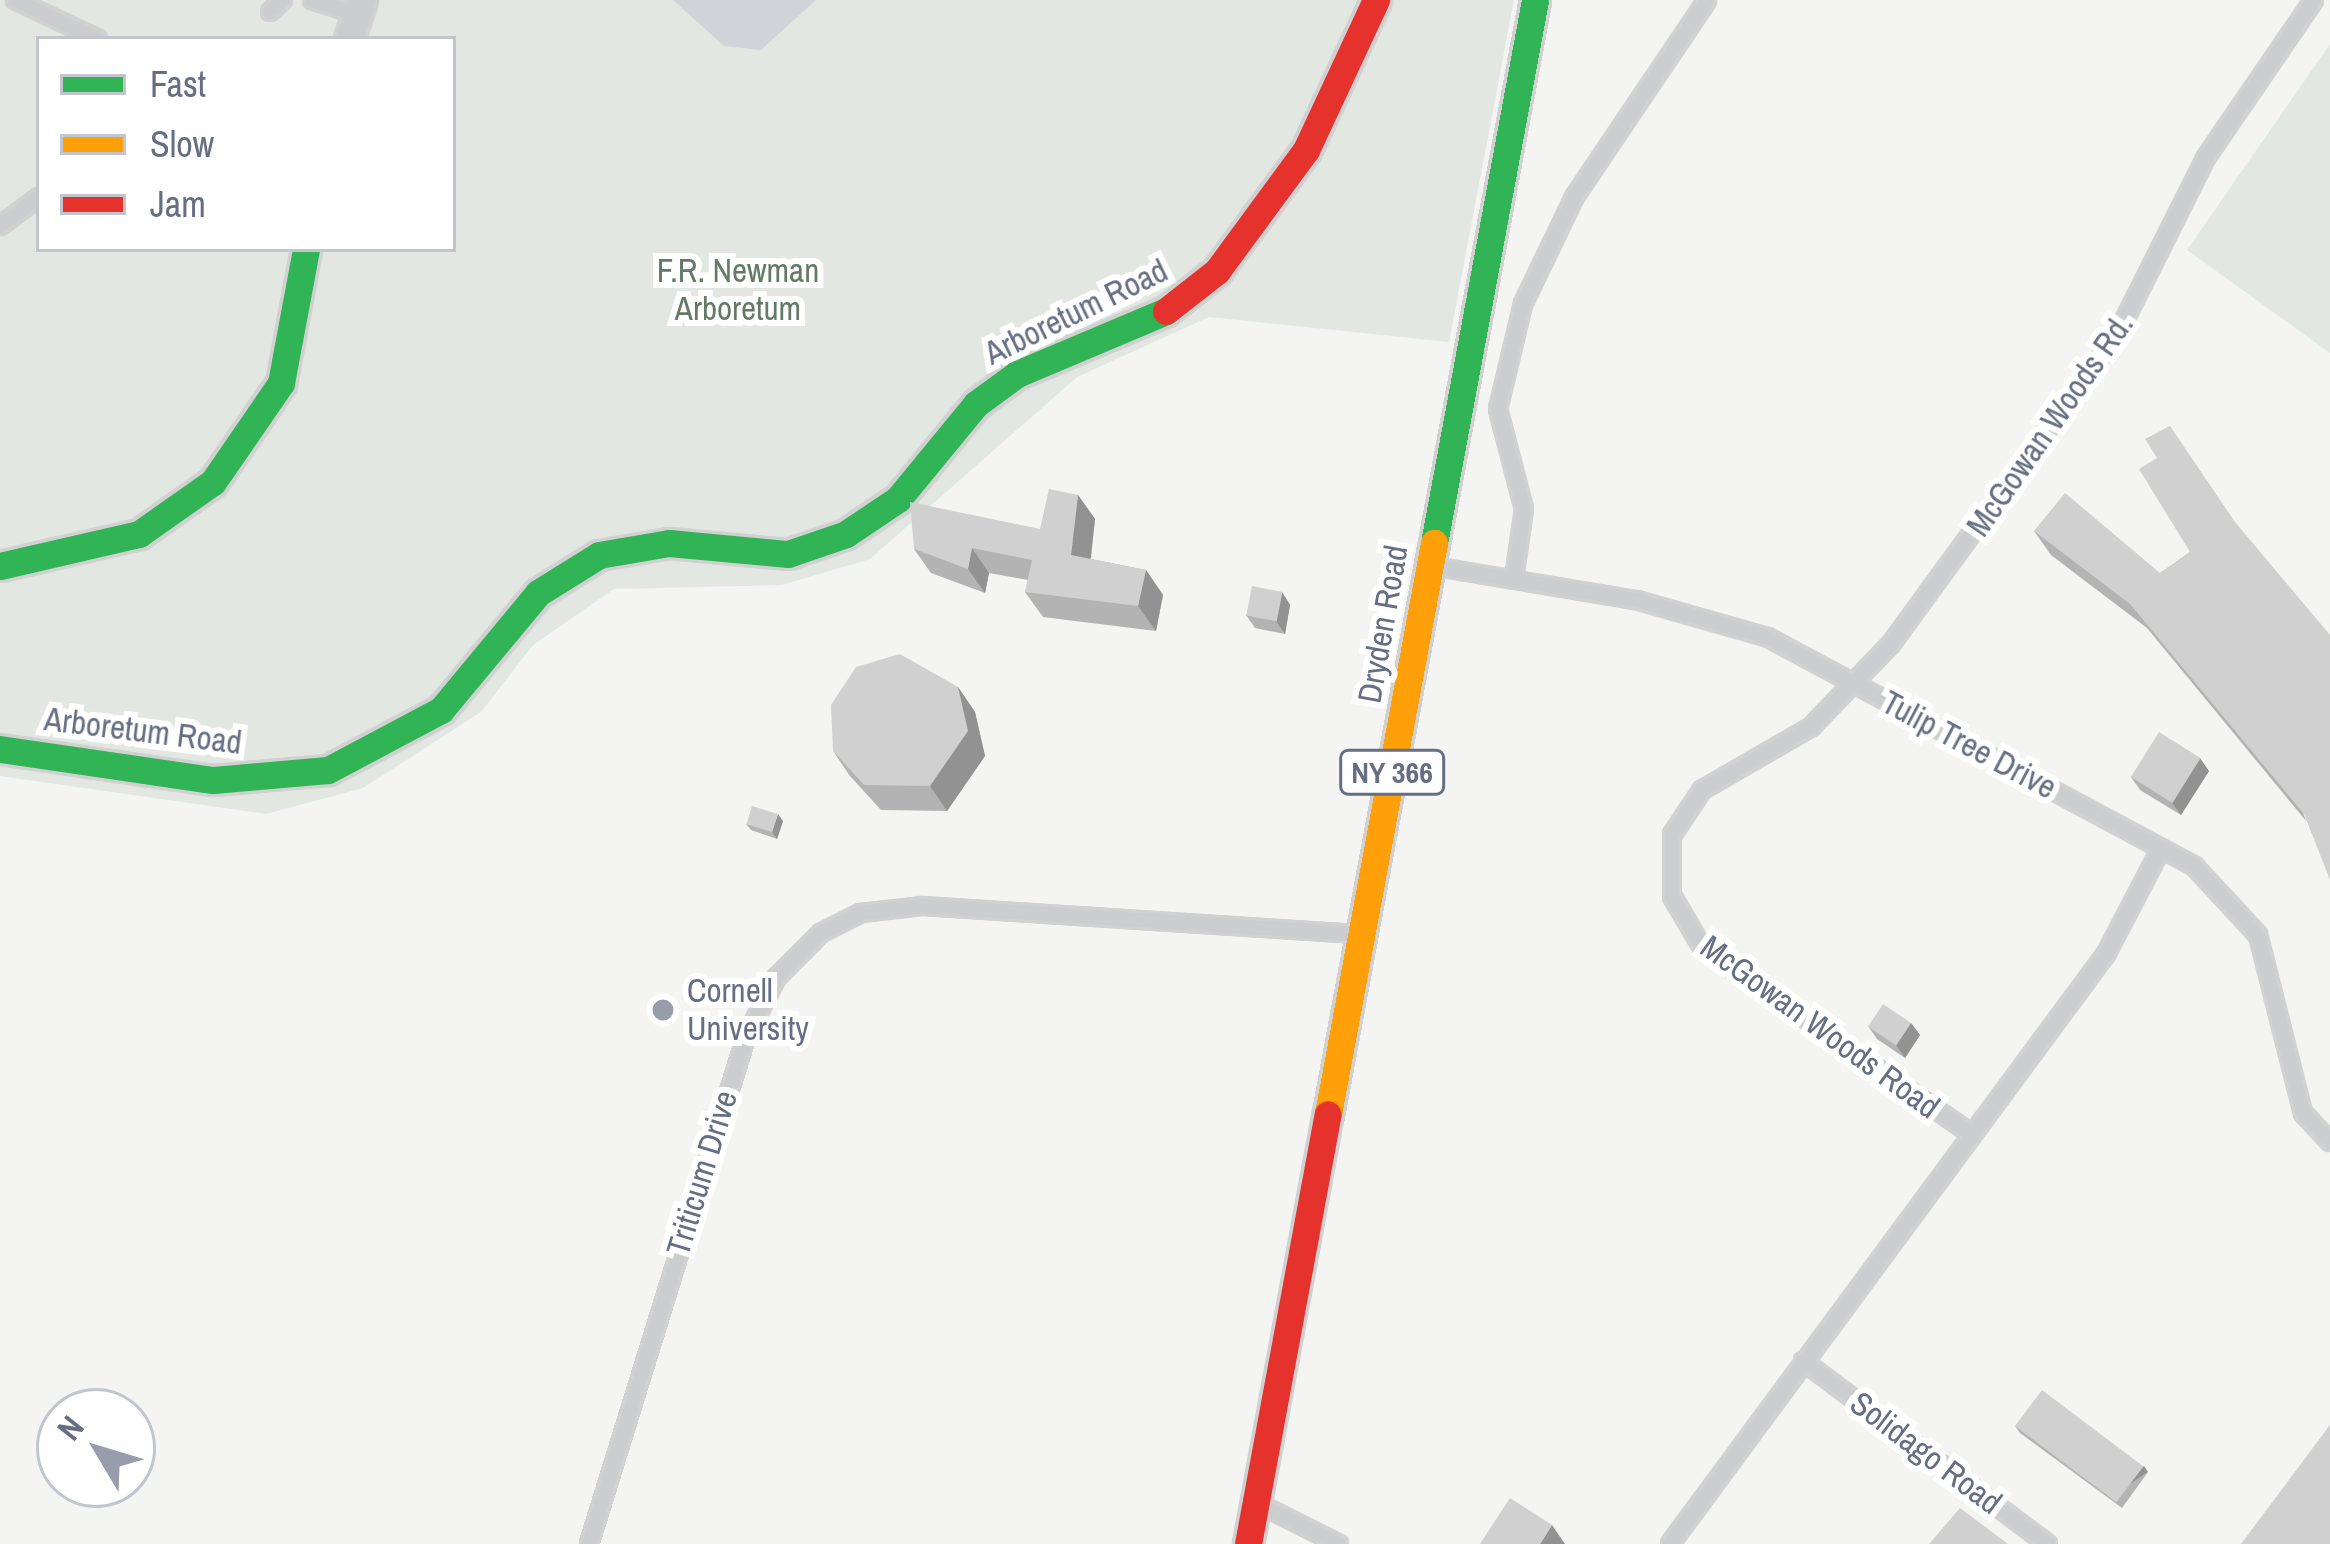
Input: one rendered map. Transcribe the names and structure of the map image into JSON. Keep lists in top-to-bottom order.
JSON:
{
  "streets": {
    "street": ["Arboretum Road", "Dryden Road", "NY 366"],
    "lane": [
      "McGowan Woods Rd.",
      "Tulip Tree Drive",
      "McGowan Woods Road",
      "Triticum Drive",
      "Solidago Road"
    ]
  },
  "crossings": [
    ["McGowan Woods Rd.", "Tulip Tree Drive"],
    ["McGowan Woods Rd.", "McGowan Woods Road"],
    ["Dryden Road", "Tulip Tree Drive"],
    ["Dryden Road", "Triticum Drive"],
    ["Tulip Tree Drive", "McGowan Woods Road"],
    ["McGowan Woods Road", "Solidago Road"]
  ],
  "parks": ["F.R. Newman Arboretum"],
  "places": ["Cornell University"],
  "legend": ["Fast", "Slow", "Jam"],
  "north": "top left"
}
